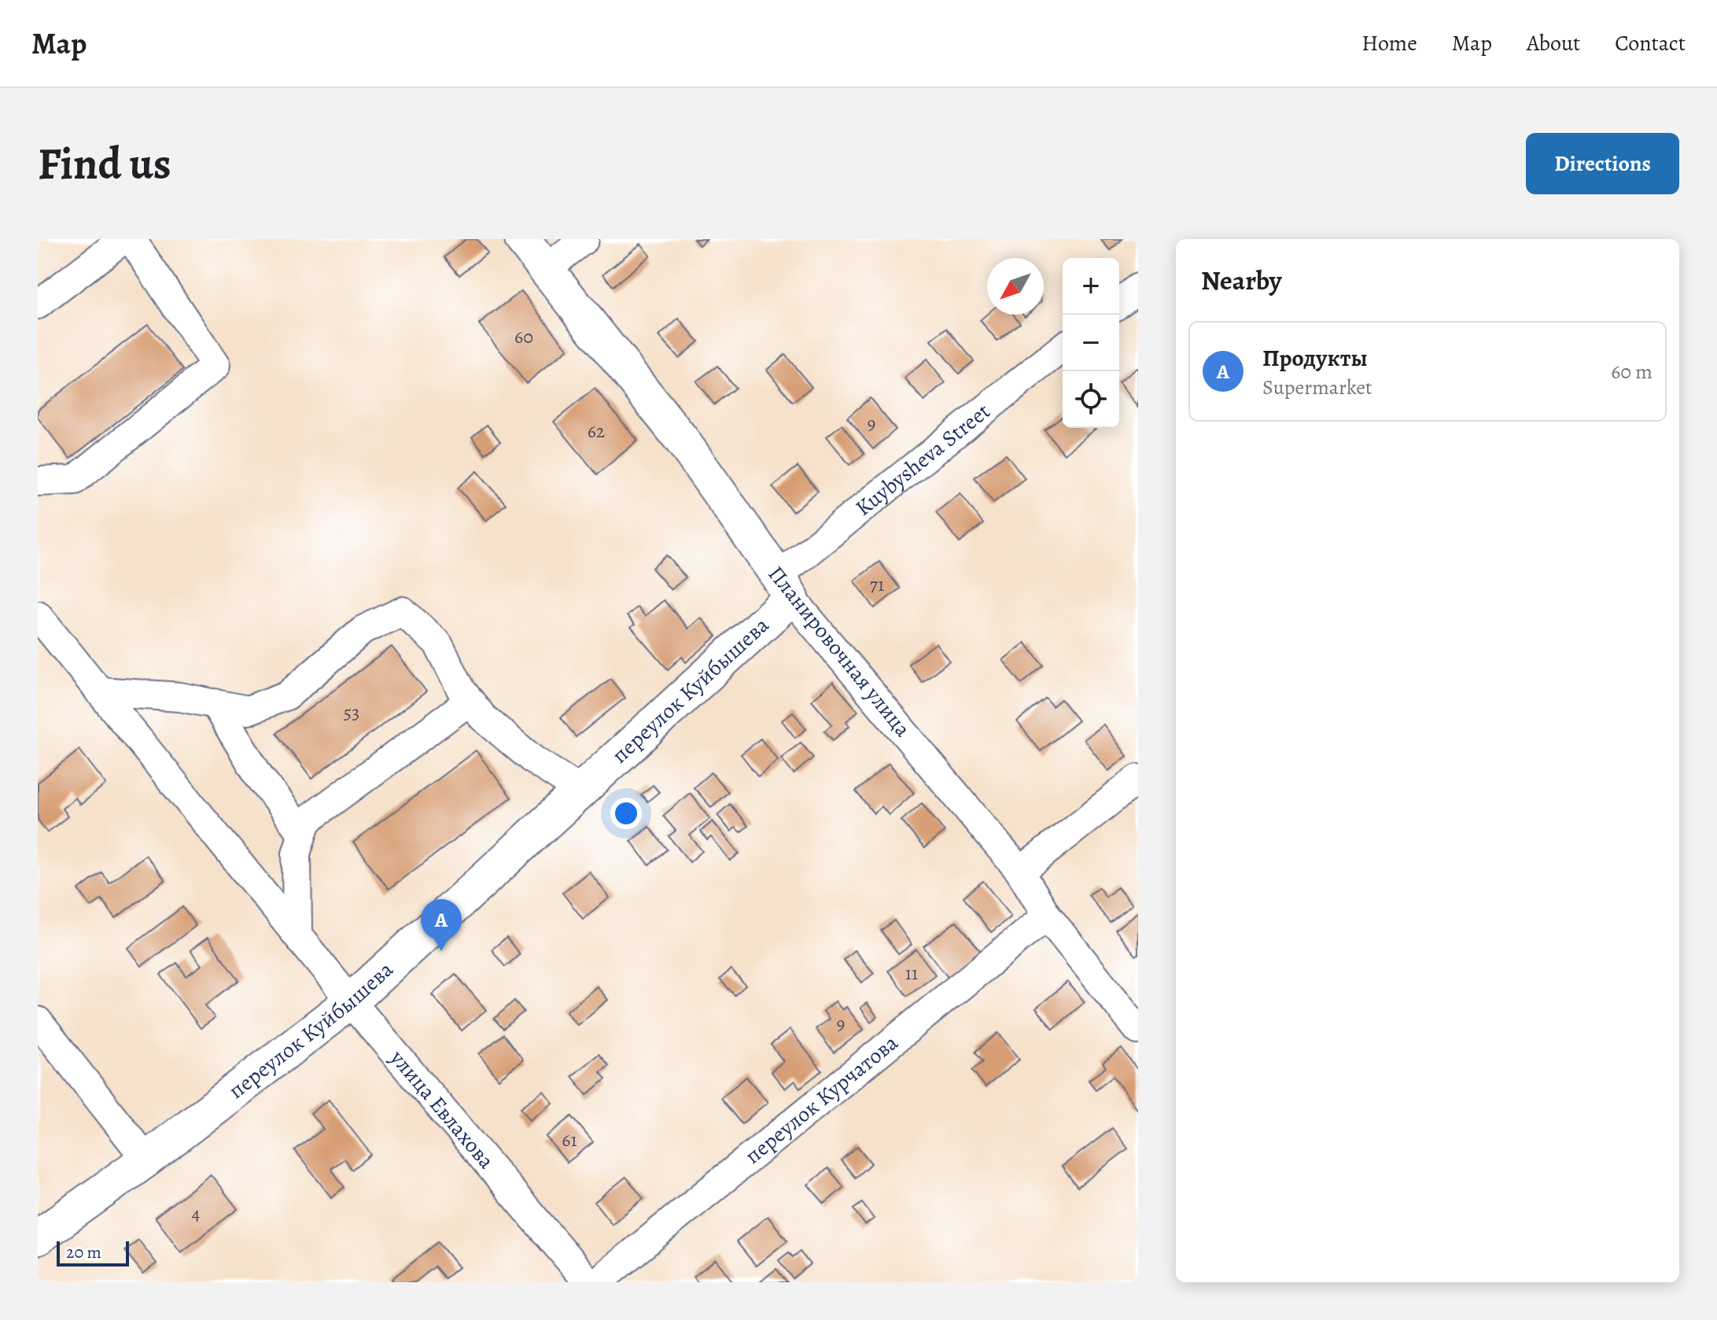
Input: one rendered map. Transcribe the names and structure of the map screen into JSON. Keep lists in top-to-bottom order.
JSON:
{
  "streets": {
    "main road": ["Планировочная улица", "переулок Куйбышева"],
    "street": ["Kuybysheva Street", "переулок Курчатова", "улица Евлахова"]
  },
  "crossings": [
    ["Kuybysheva Street", "Планировочная улица"],
    ["Kuybysheva Street", "переулок Куйбышева"],
    ["Планировочная улица", "переулок Куйбышева"],
    ["Планировочная улица", "переулок Курчатова"],
    ["переулок Куйбышева", "улица Евлахова"]
  ],
  "house_numbers": [
    "60",
    "9",
    "62",
    "71",
    "53",
    "11",
    "9",
    "61",
    "4"
  ],
  "scale_bar": "20 m",
  "north": "bottom left",
  "page": {
    "header": "Map",
    "nav": [
      "Home",
      "Map",
      "About",
      "Contact"
    ],
    "buttons": "Directions",
    "title": "Find us",
    "heading": "Nearby",
    "map_buttons": ["+", "−"],
    "list": [
      {
        "mark": "A",
        "name": "Продукты",
        "note": "Supermarket",
        "value": "60 m"
      }
    ],
    "pins": "A",
    "scale": "20 m"
  }
}
